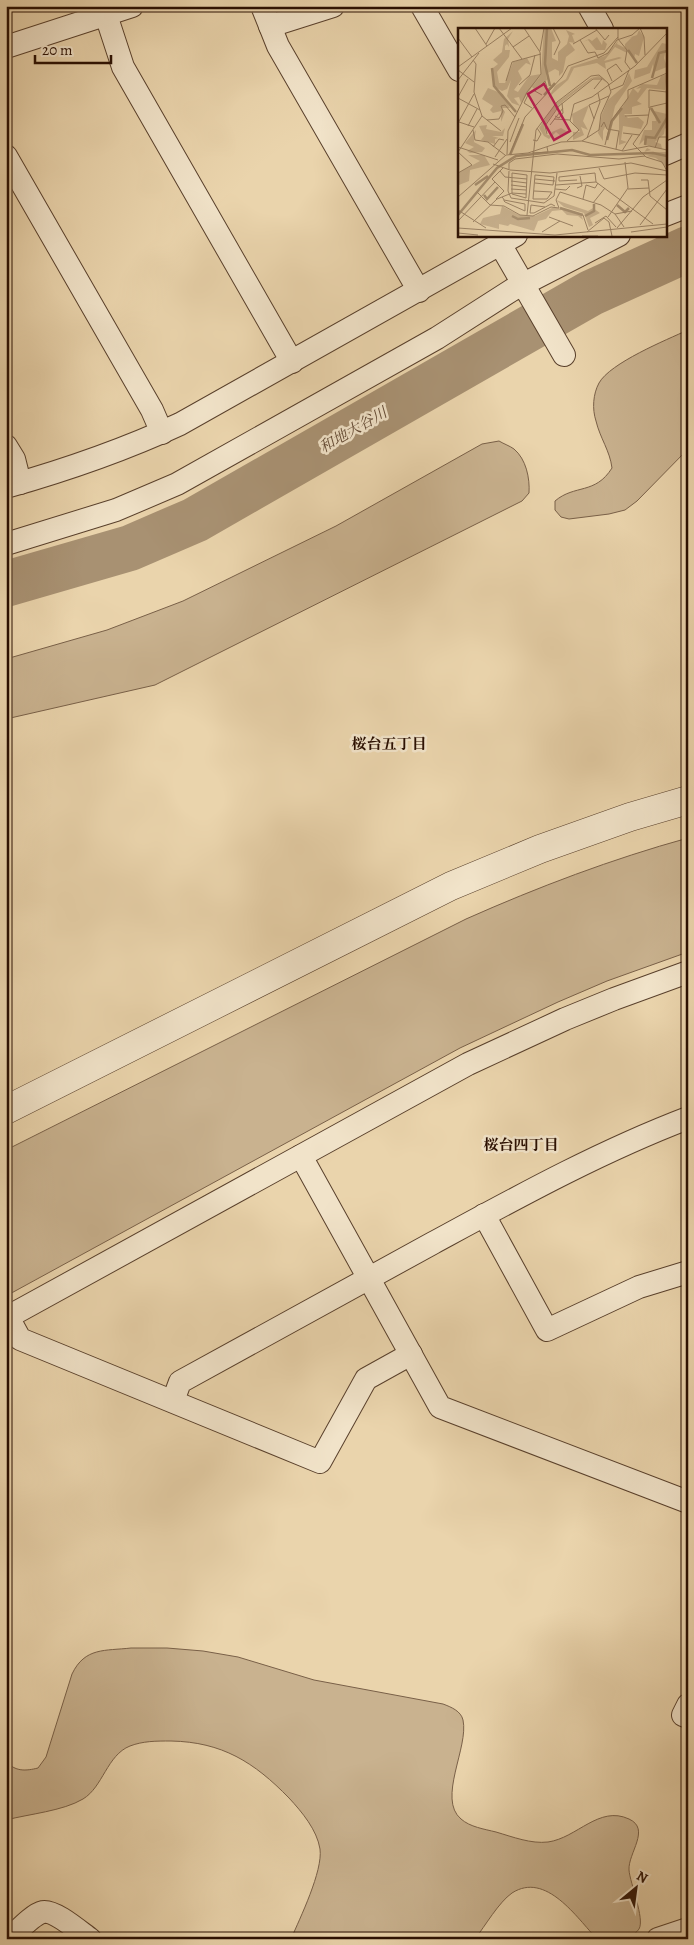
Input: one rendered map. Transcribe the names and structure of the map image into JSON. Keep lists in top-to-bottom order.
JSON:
{
  "districts": ["桜台五丁目", "桜台四丁目"],
  "water": ["和地大谷川"],
  "scale_bar": "20 m",
  "north": "top right"
}
